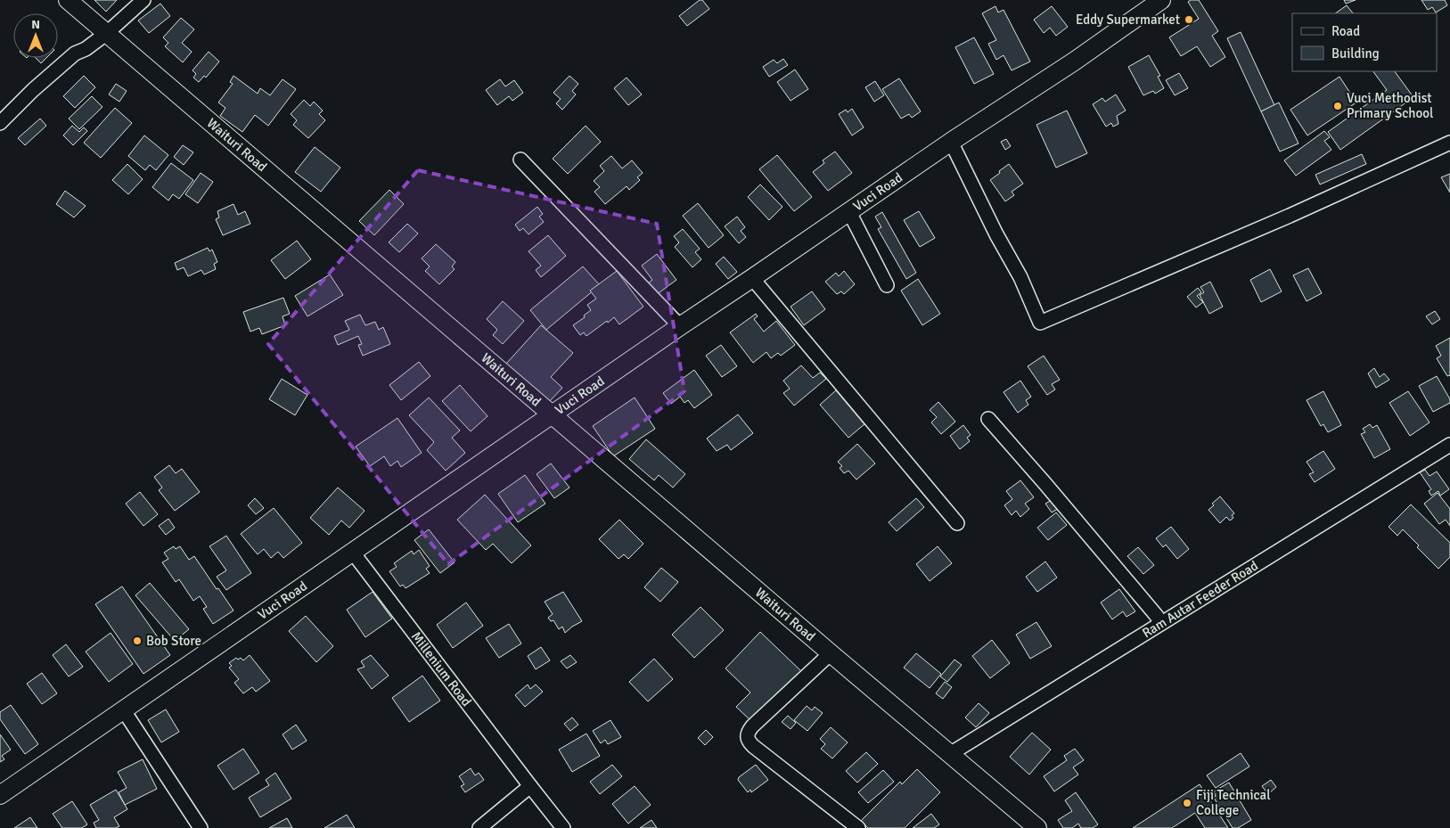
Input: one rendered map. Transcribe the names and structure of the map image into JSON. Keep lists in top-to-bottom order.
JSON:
{
  "streets": {
    "main road": ["Waituri Road", "Vuci Road"],
    "street": ["Ram Autar Feeder Road", "Millenium Road"]
  },
  "crossings": [
    ["Waituri Road", "Vuci Road"],
    ["Waituri Road", "Ram Autar Feeder Road"],
    ["Vuci Road", "Millenium Road"]
  ],
  "places": [
    "Eddy Supermarket",
    "Vuci Methodist Primary School",
    "Bob Store",
    "Fiji Technical College"
  ],
  "legend": ["Road", "Building"],
  "north": "top"
}
